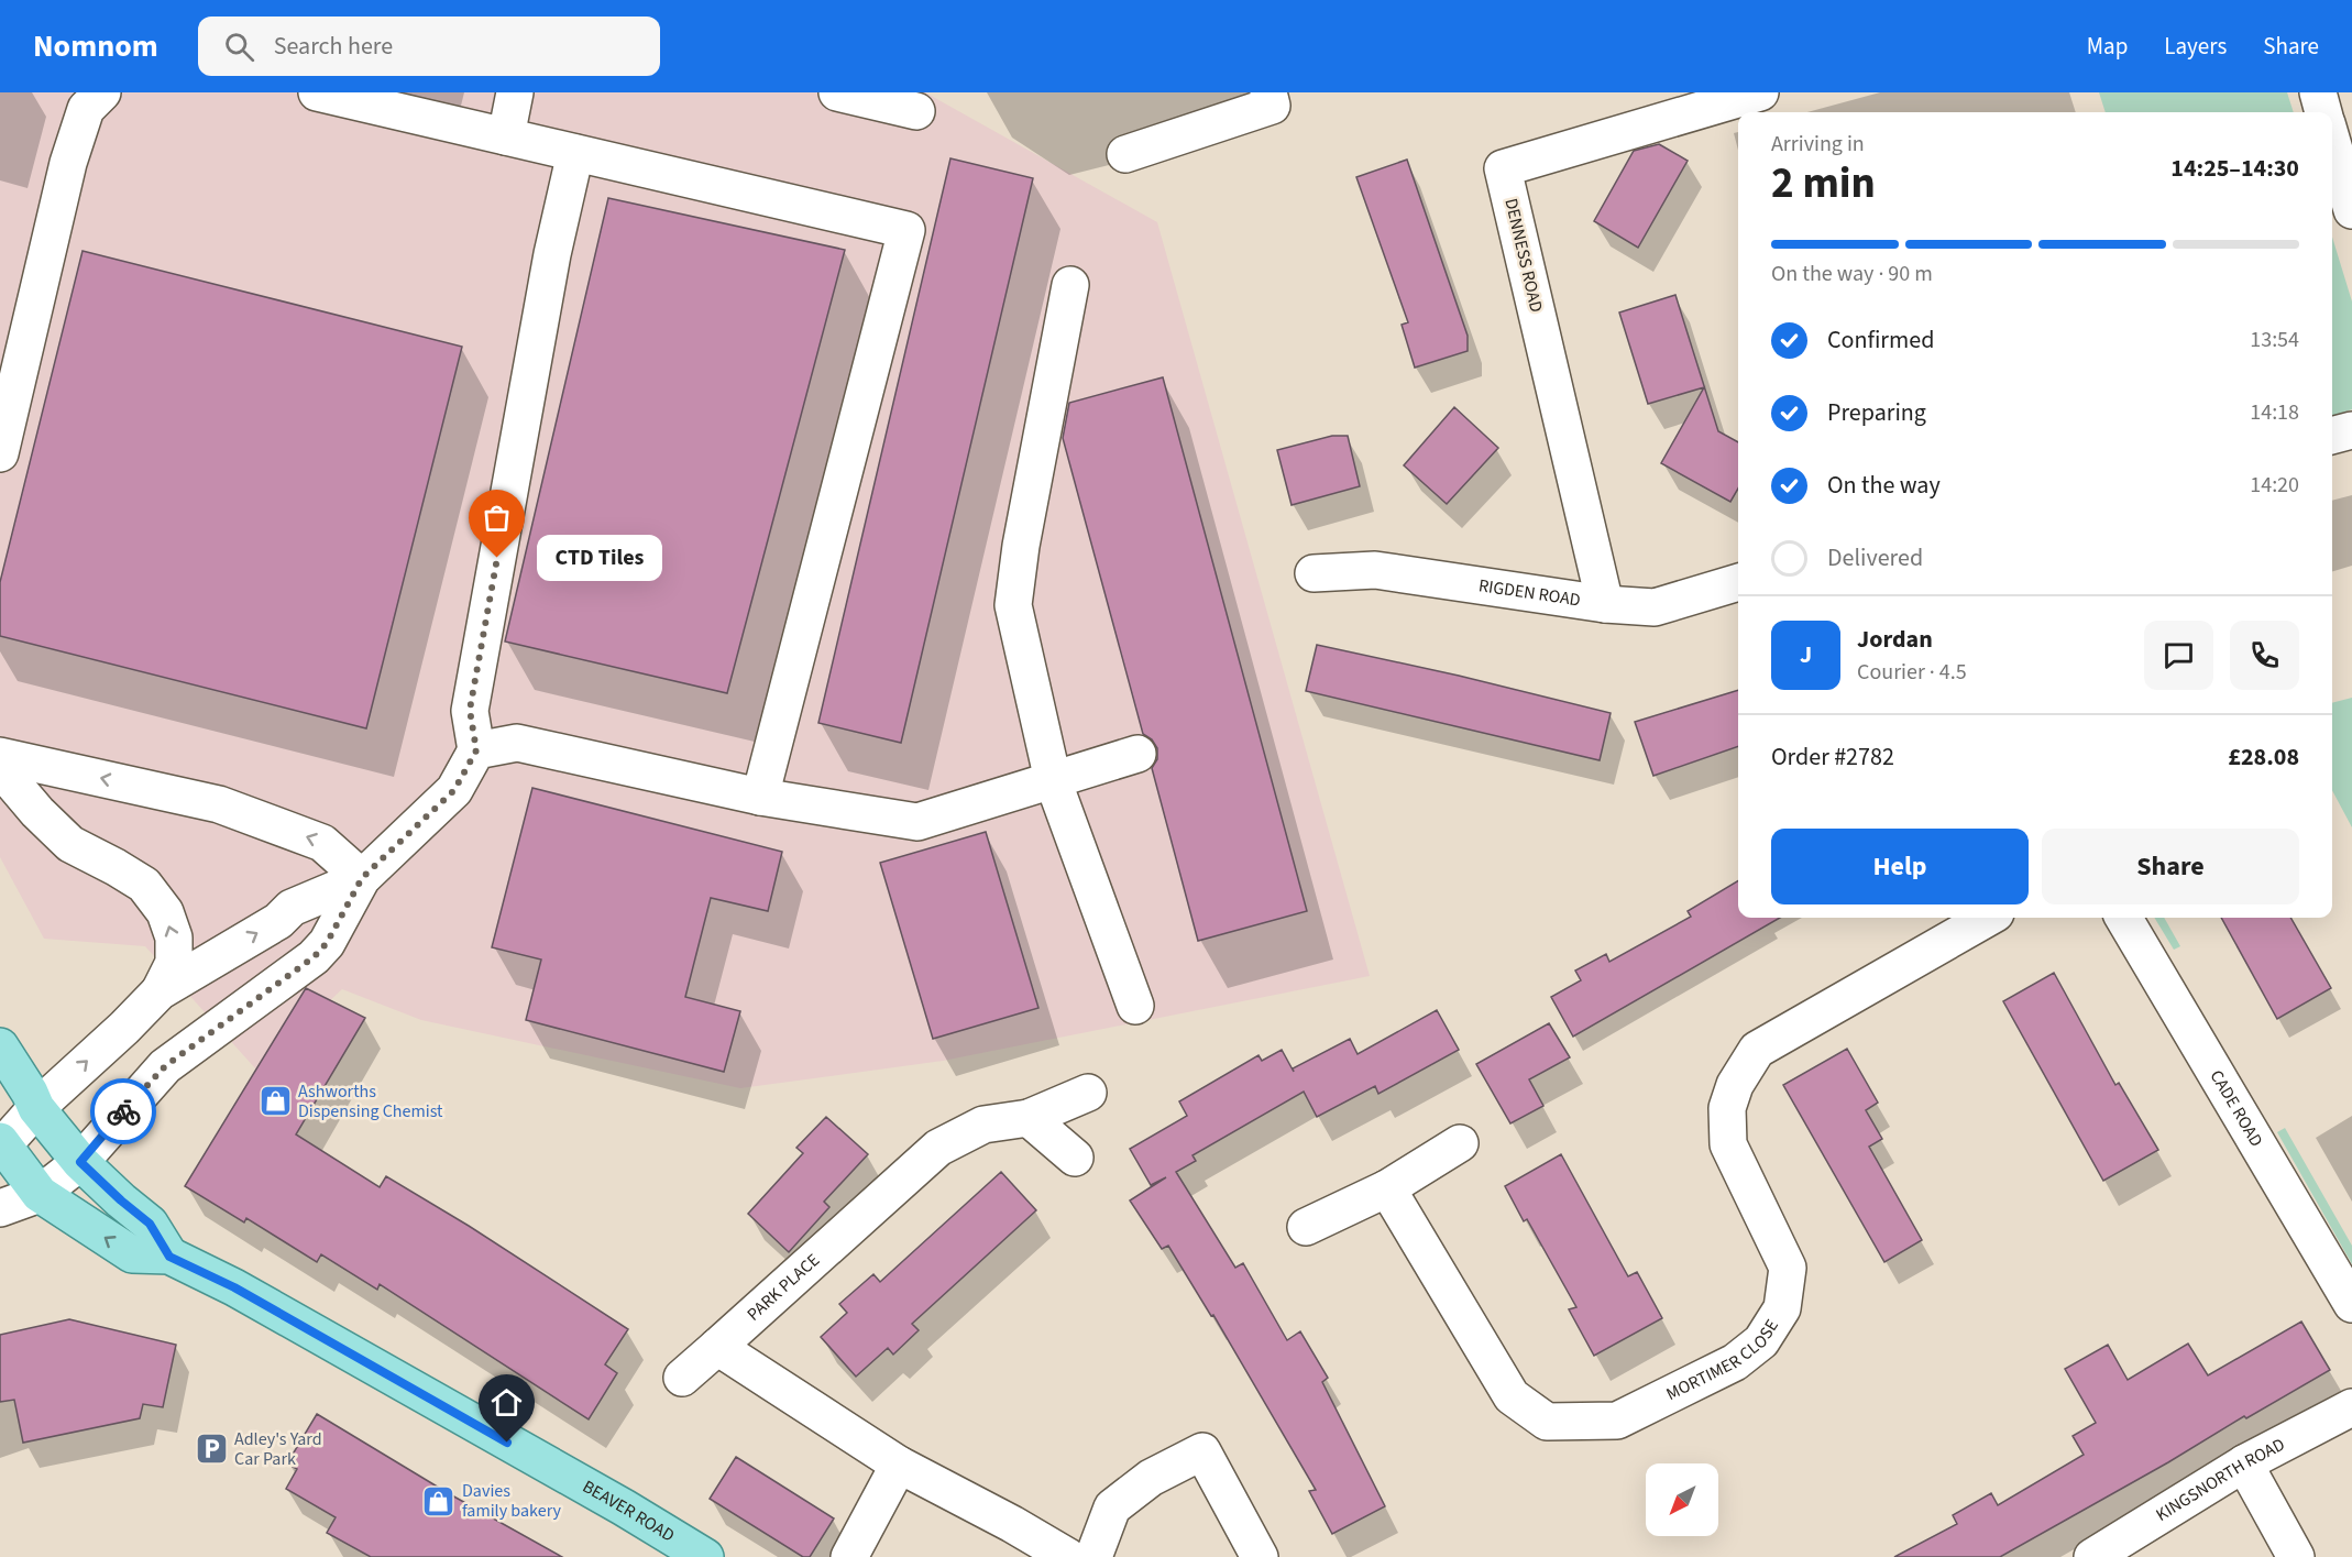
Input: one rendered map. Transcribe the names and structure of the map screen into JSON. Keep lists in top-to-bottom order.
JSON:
{
  "streets": {
    "main road": ["BEAVER ROAD"],
    "street": [
      "DENNESS ROAD",
      "RIGDEN ROAD",
      "CADE ROAD",
      "PARK PLACE",
      "MORTIMER CLOSE",
      "KINGSNORTH ROAD"
    ]
  },
  "crossings": [
    ["DENNESS ROAD", "RIGDEN ROAD"]
  ],
  "places": {
    "other": ["CTD Tiles"],
    "shop": ["Ashworths Dispensing Chemist", "Davies family bakery"],
    "parking": ["Adley's Yard Car Park"]
  },
  "north": "bottom left",
  "page": {
    "header": "Nomnom",
    "search": "Search here",
    "nav": ["Map", "Layers", "Share"],
    "heading": ["2 min", "Arriving in", "14:25–14:30"],
    "panel": [
      "Jordan",
      "Courier · 4.5",
      "Order #2782",
      "£28.08"
    ],
    "bar": "On the way · 90 m",
    "list": [
      ["Confirmed", "13:54"],
      ["Preparing", "14:18"],
      ["On the way", "14:20"],
      "Delivered"
    ],
    "bubble": "CTD Tiles",
    "round": "J",
    "buttons": ["Help", "Share"]
  }
}
